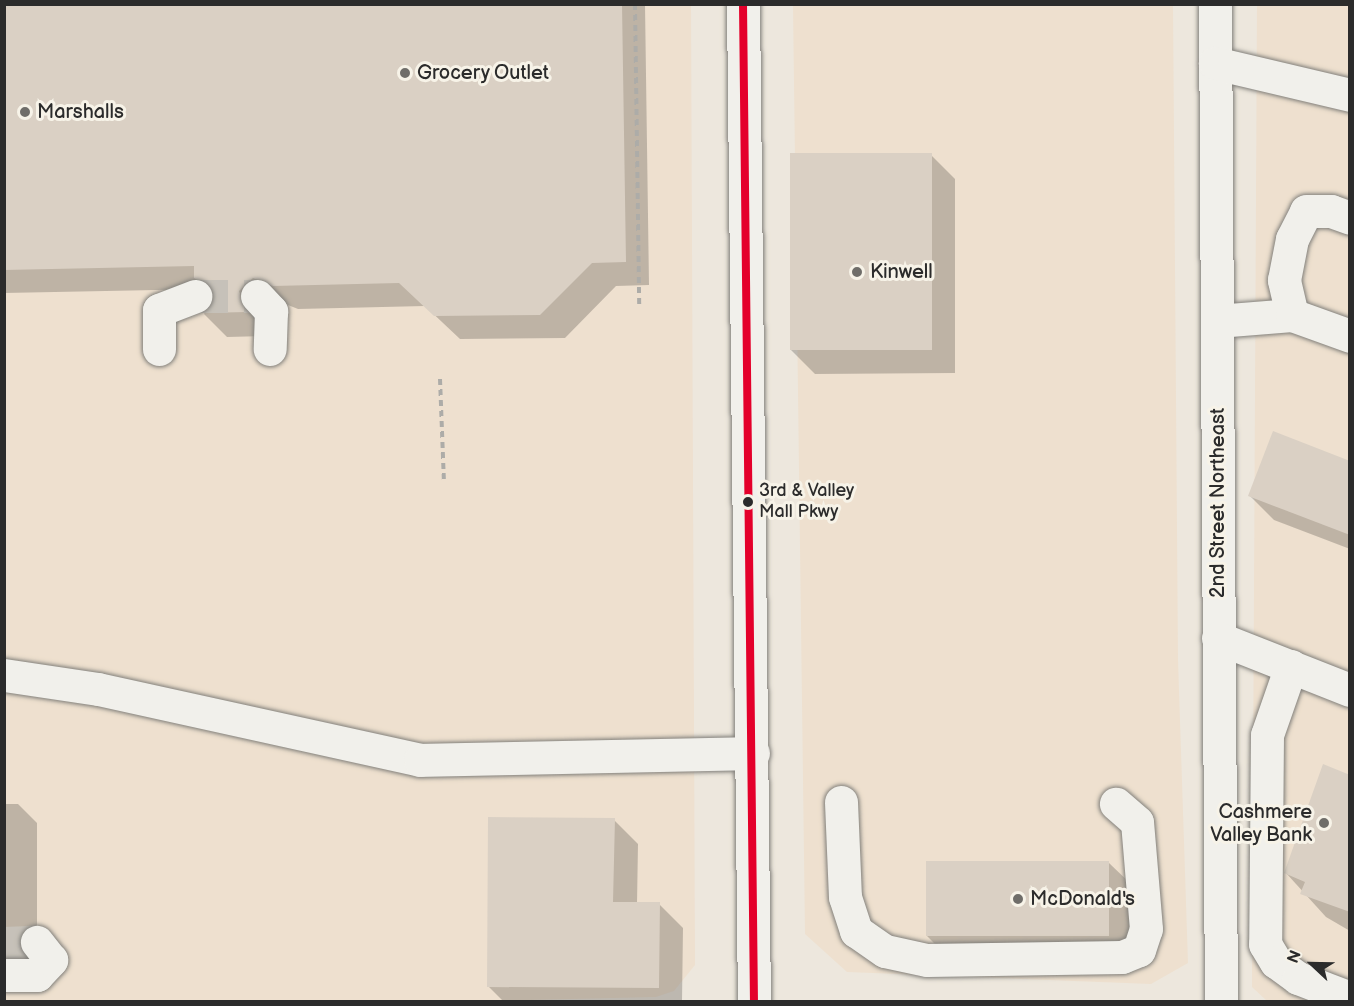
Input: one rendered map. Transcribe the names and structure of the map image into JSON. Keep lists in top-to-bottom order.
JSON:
{
  "streets": {
    "street": ["2nd Street Northeast"]
  },
  "places": [
    "Grocery Outlet",
    "Marshalls",
    "Kinwell",
    "3rd & Valley Mall Pkwy",
    "Cashmere Valley Bank",
    "McDonald's"
  ],
  "north": "left"
}
